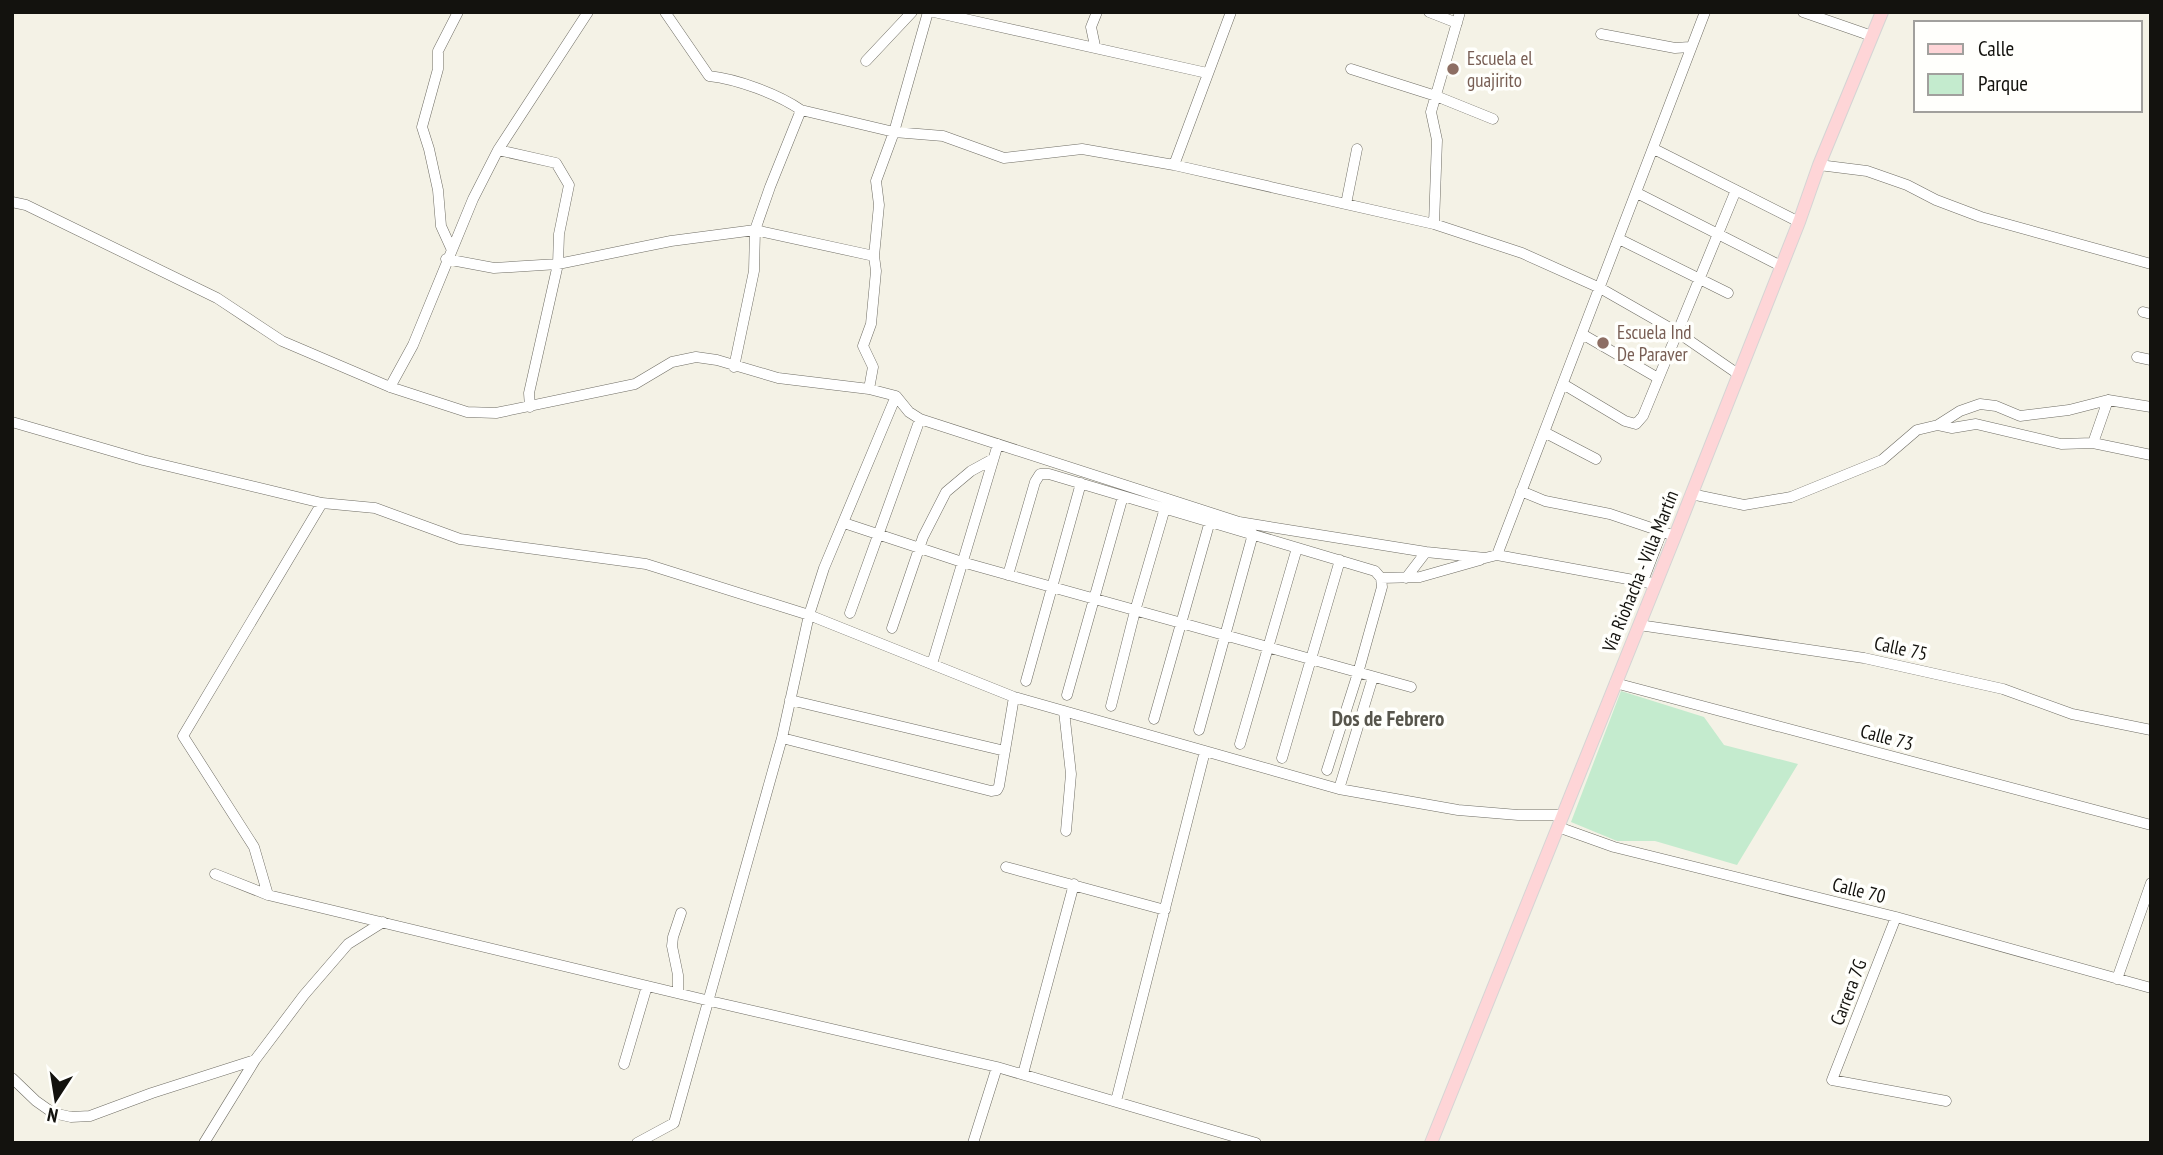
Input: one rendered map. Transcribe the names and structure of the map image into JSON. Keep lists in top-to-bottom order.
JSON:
{
  "streets": {
    "main road": ["Vía Riohacha - Villa Martín"],
    "street": [
      "Calle 75",
      "Calle 73",
      "Calle 70",
      "Carrera 7G"
    ]
  },
  "crossings": [
    ["Vía Riohacha - Villa Martín", "Calle 75"],
    ["Vía Riohacha - Villa Martín", "Calle 73"],
    ["Vía Riohacha - Villa Martín", "Calle 70"],
    ["Calle 70", "Carrera 7G"]
  ],
  "districts": ["Dos de Febrero"],
  "places": ["Escuela el guajirito", "Escuela Ind De Paraver"],
  "legend": ["Calle", "Parque"],
  "north": "bottom"
}
